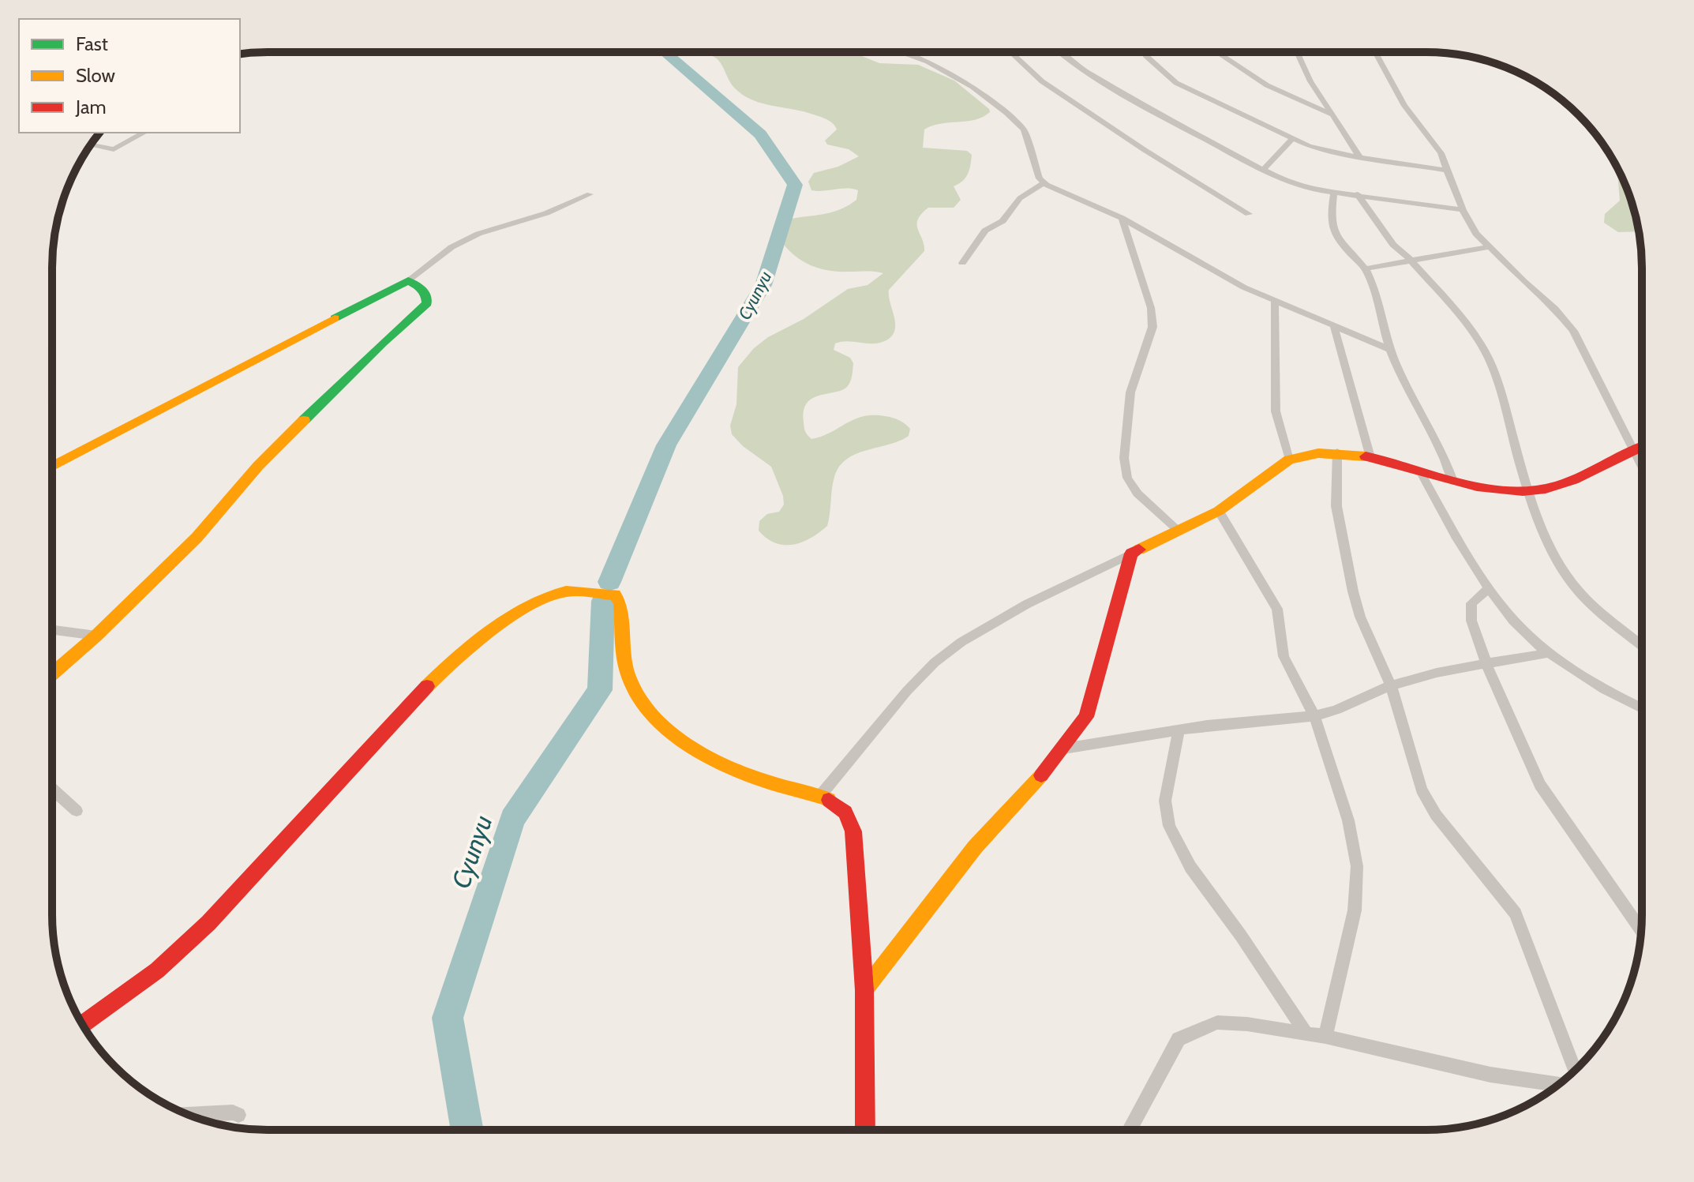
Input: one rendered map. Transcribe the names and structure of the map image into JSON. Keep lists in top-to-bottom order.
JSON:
{
  "water": ["Cyunyu"],
  "legend": ["Fast", "Slow", "Jam"]
}
